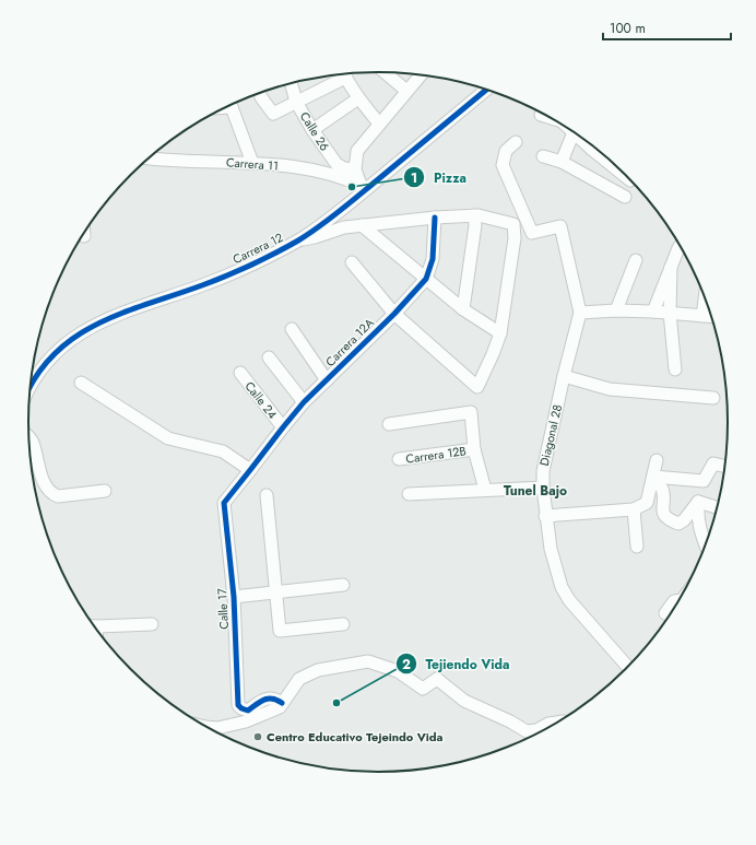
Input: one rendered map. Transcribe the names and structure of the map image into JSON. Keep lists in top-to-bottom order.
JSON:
{
  "streets": {
    "street": [
      "Calle 26",
      "Carrera 11",
      "Carrera 12",
      "Carrera 12A",
      "Calle 24",
      "Diagonal 28",
      "Carrera 12B",
      "Calle 17"
    ]
  },
  "crossings": [
    ["Carrera 11", "Carrera 12"],
    ["Carrera 12A", "Calle 24"],
    ["Carrera 12A", "Calle 17"]
  ],
  "districts": ["Tunel Bajo"],
  "places": ["Pizza", "Tejiendo Vida", "Centro Educativo Tejeindo Vida"],
  "scale_bar": "100 m"
}
